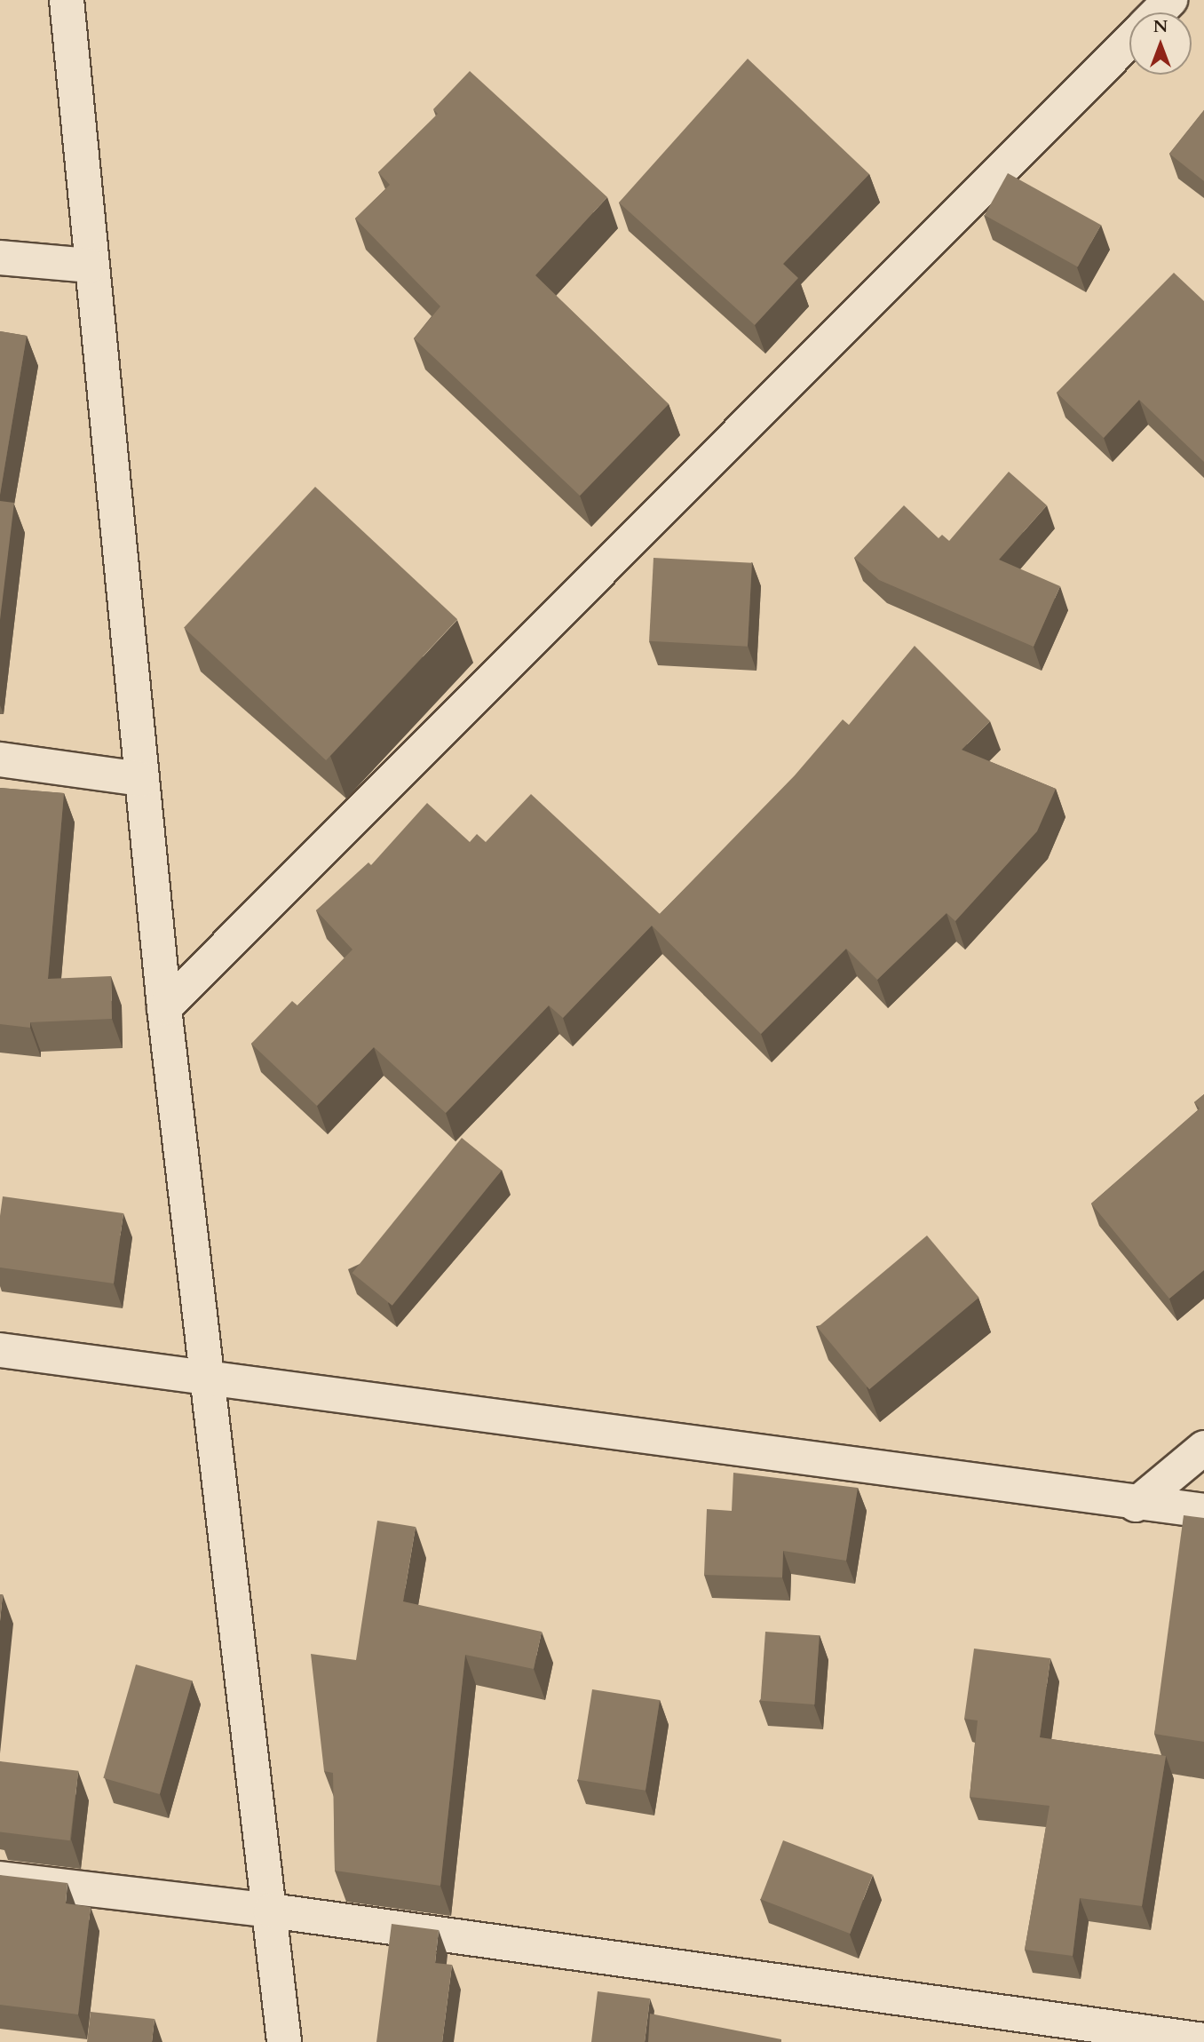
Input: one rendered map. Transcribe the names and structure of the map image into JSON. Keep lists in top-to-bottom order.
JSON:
{
  "north": "top"
}
